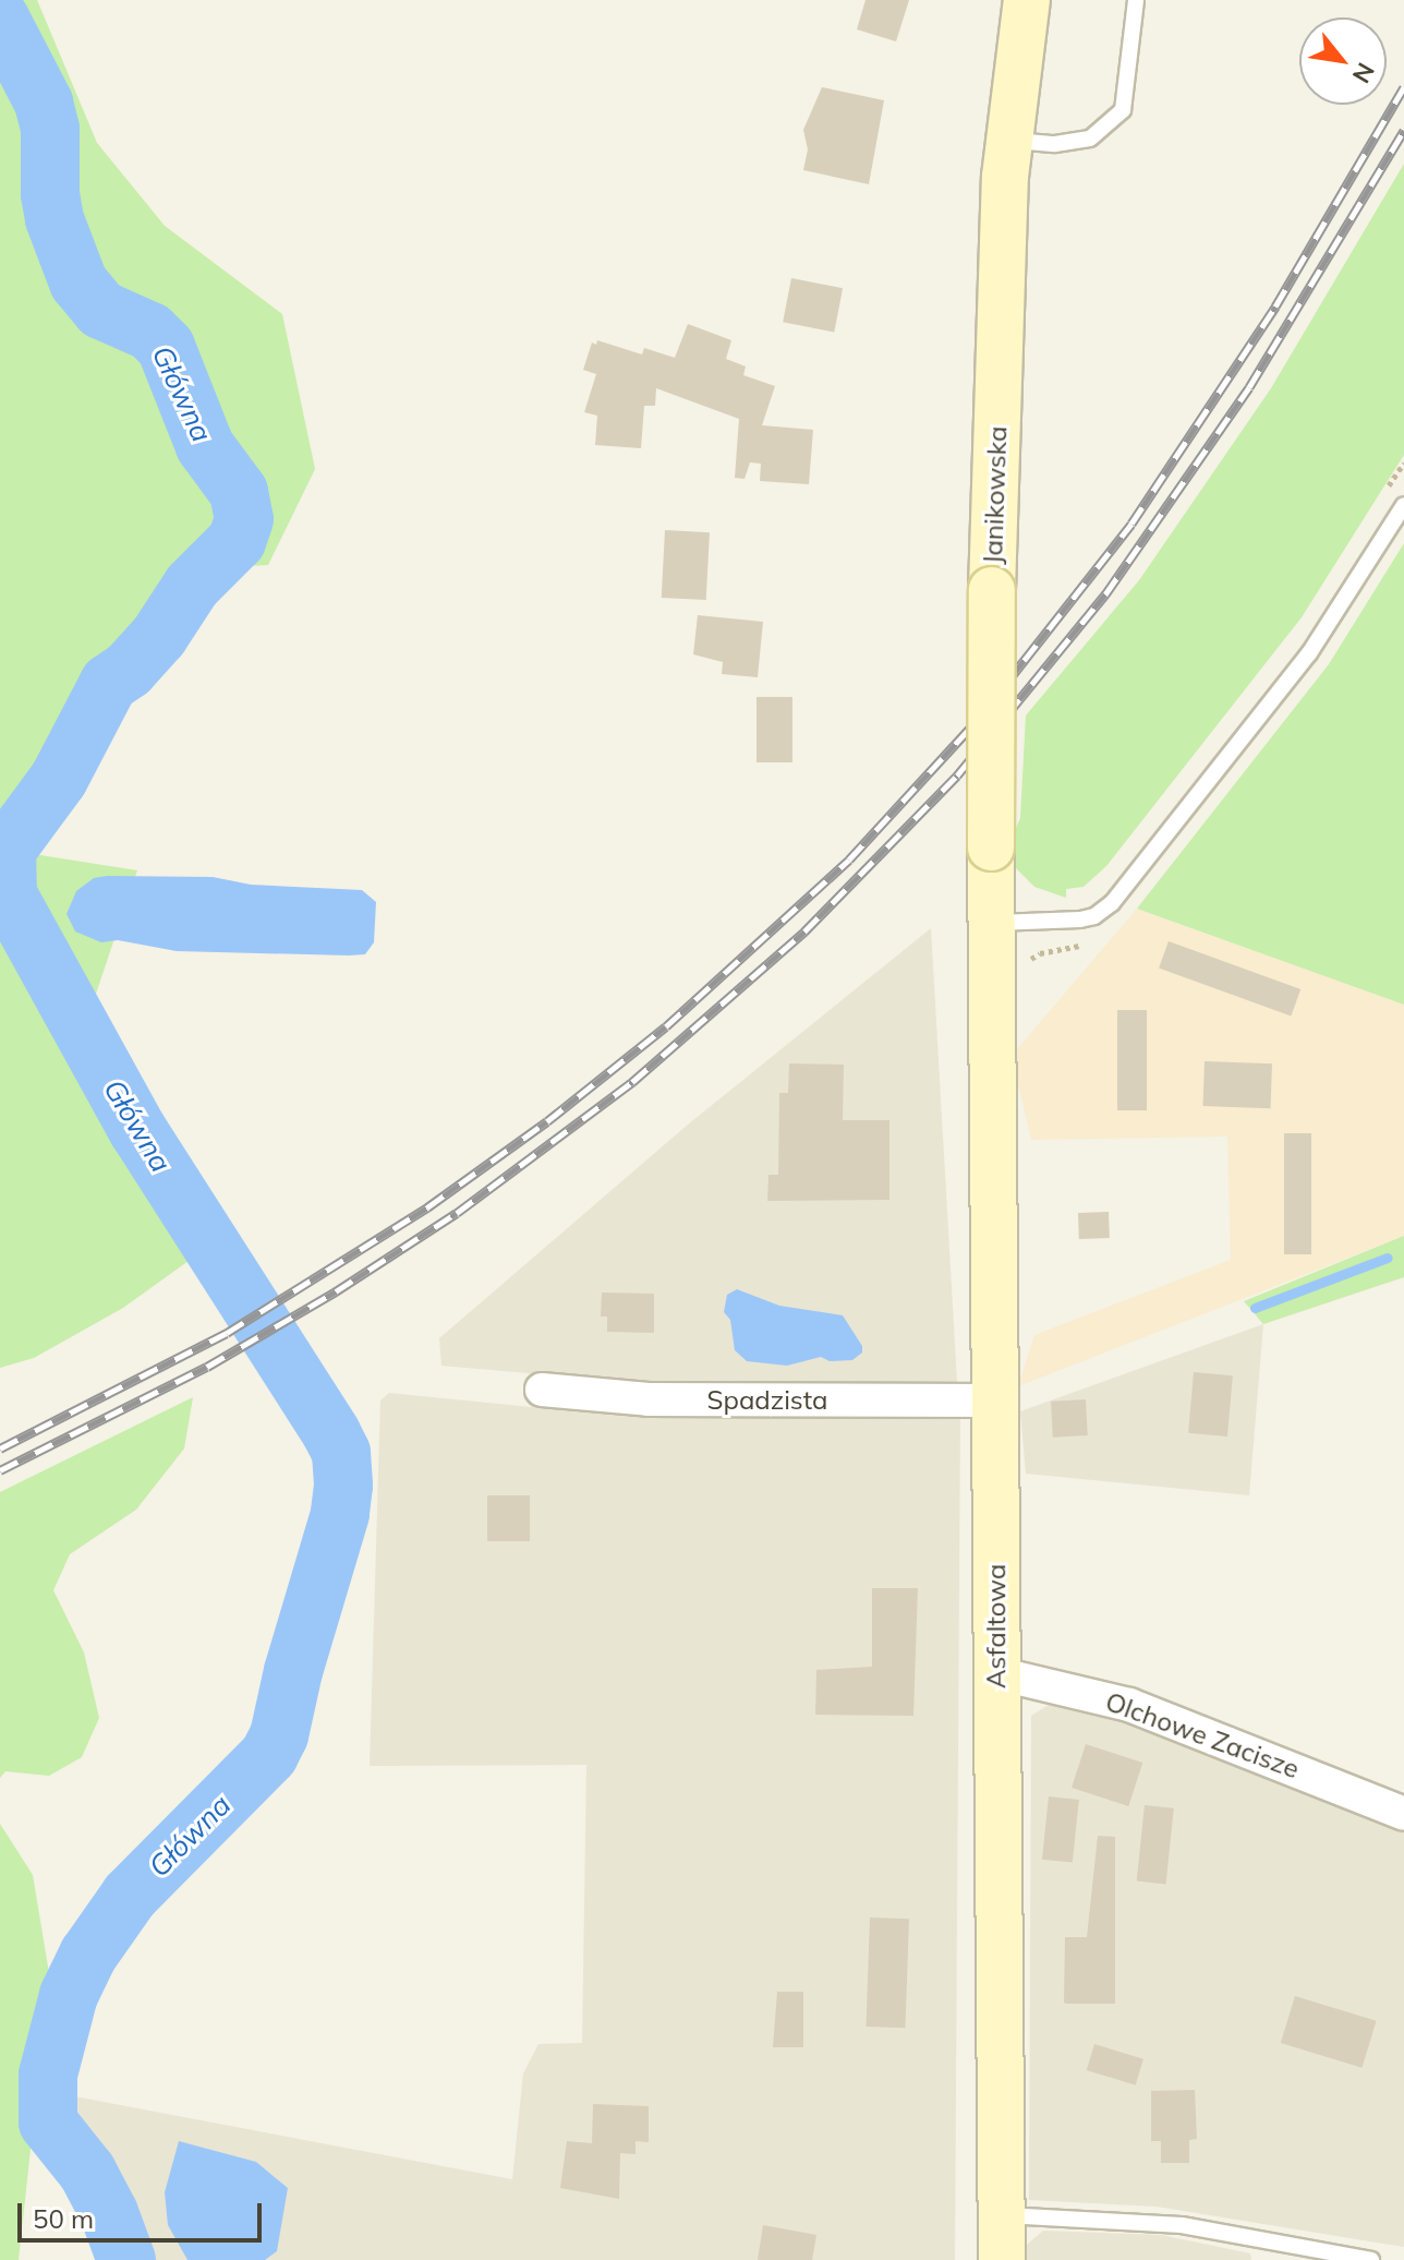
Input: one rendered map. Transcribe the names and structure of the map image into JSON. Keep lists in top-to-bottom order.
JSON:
{
  "streets": {
    "street": [
      "Janikowska",
      "Spadzista",
      "Asfaltowa",
      "Olchowe Zacisze"
    ]
  },
  "crossings": [
    ["Janikowska", "Asfaltowa"],
    ["Spadzista", "Asfaltowa"],
    ["Asfaltowa", "Olchowe Zacisze"]
  ],
  "water": ["Główna"],
  "scale_bar": "50 m",
  "north": "bottom right"
}
